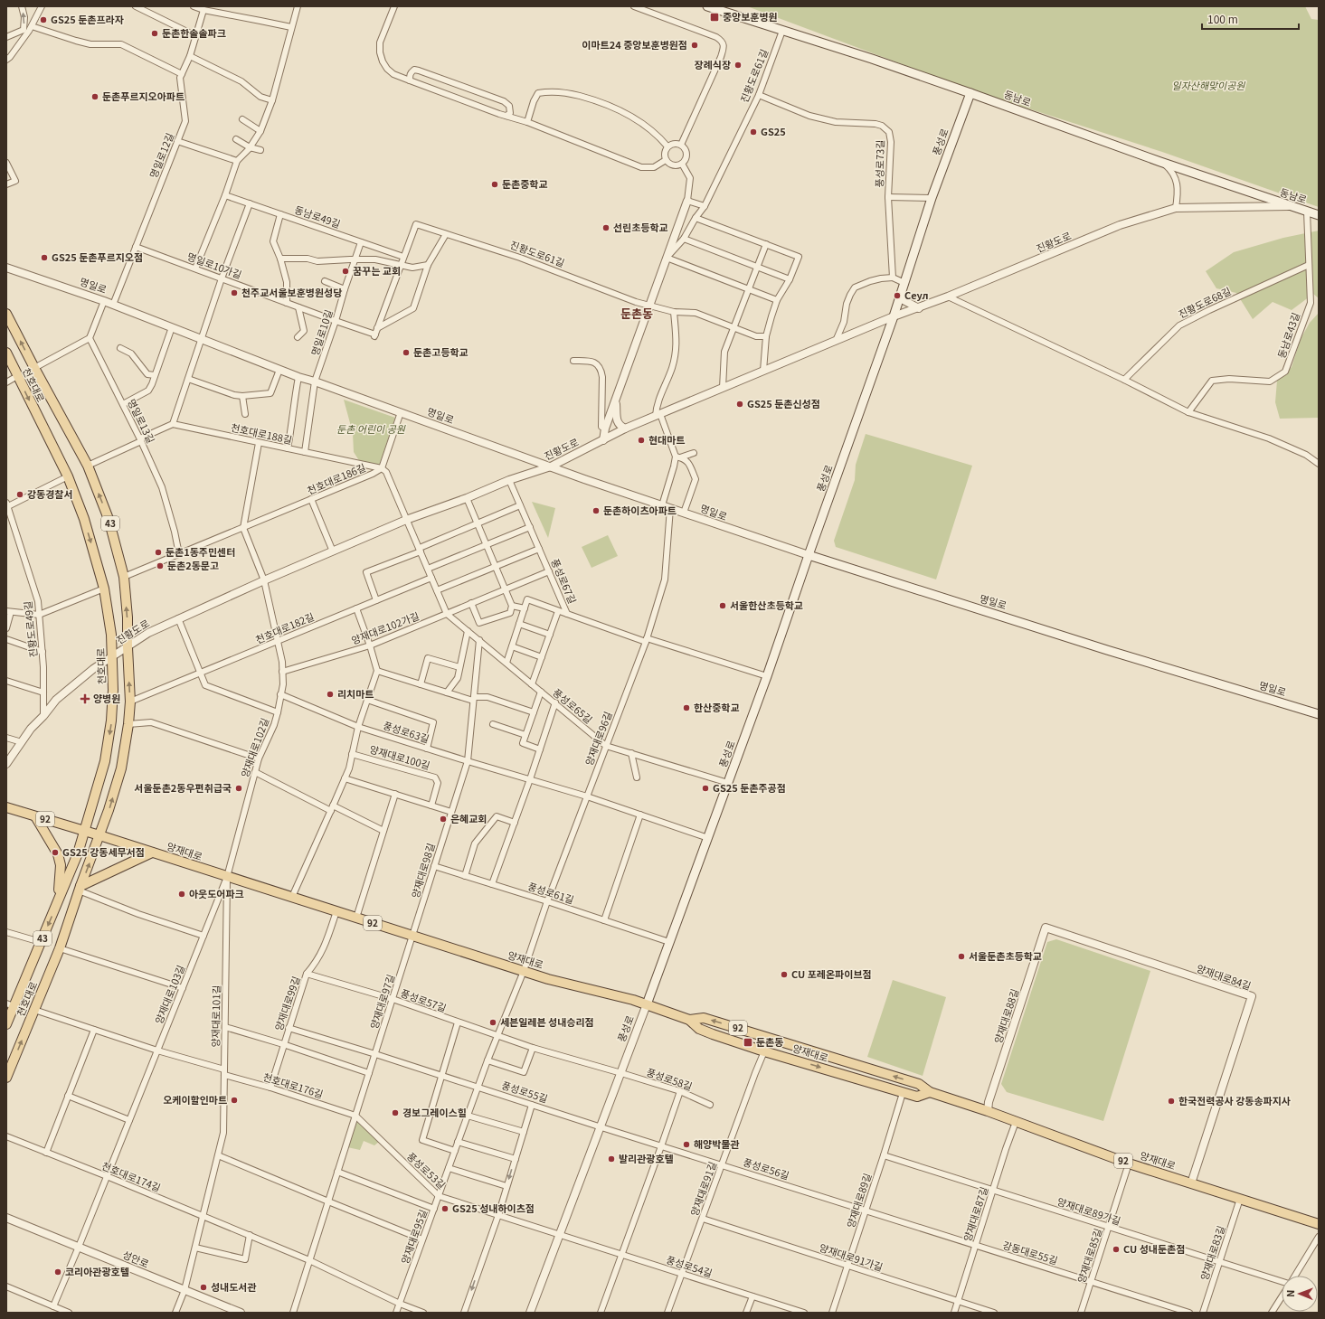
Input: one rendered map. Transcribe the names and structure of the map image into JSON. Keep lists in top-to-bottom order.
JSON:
{
  "streets": {
    "main road": [
      "동남로",
      "풍성로",
      "명일로",
      "천호대로",
      "43",
      "92",
      "양재대로"
    ],
    "street": [
      "진황도로61길",
      "명일로12길",
      "풍성로73길",
      "동남로49길",
      "진황도로",
      "명일로10가길",
      "진황도로68길",
      "명일로10길",
      "동남로43길",
      "명일로13길",
      "천호대로188길",
      "천호대로186길",
      "풍성로67길",
      "천호대로182길",
      "양재대로102가길",
      "진황도로49길",
      "풍성로65길",
      "풍성로63길",
      "양재대로96길",
      "양재대로102길",
      "양재대로100길",
      "양재대로98길",
      "풍성로61길",
      "양재대로84길",
      "양재대로103길",
      "풍성로57길",
      "양재대로97길",
      "양재대로99길",
      "양재대로101길",
      "양재대로88길",
      "풍성로58길",
      "천호대로176길",
      "풍성로55길",
      "풍성로56길",
      "풍성로53길",
      "천호대로174길",
      "양재대로91길",
      "양재대로89길",
      "양재대로89가길",
      "양재대로87길",
      "양재대로95길",
      "강동대로55길",
      "양재대로83길",
      "양재대로85길",
      "양재대로91가길",
      "성안로",
      "풍성로54길"
    ]
  },
  "crossings": [
    ["진황도로61길", "동남로"],
    ["진황도로61길", "풍성로73길"],
    ["진황도로61길", "동남로49길"],
    ["진황도로61길", "진황도로"],
    ["동남로", "풍성로"],
    ["동남로", "진황도로"],
    ["동남로", "동남로43길"],
    ["풍성로", "진황도로"],
    ["풍성로", "명일로"],
    ["풍성로", "풍성로67길"],
    ["풍성로", "풍성로65길"],
    ["풍성로", "풍성로63길"],
    ["풍성로", "양재대로"],
    ["풍성로", "풍성로61길"],
    ["풍성로", "풍성로57길"],
    ["풍성로", "풍성로58길"],
    ["풍성로", "풍성로55길"],
    ["풍성로", "풍성로56길"],
    ["풍성로", "풍성로53길"],
    ["풍성로", "풍성로54길"],
    ["명일로12길", "명일로10가길"],
    ["명일로12길", "명일로"],
    ["동남로49길", "명일로10길"],
    ["진황도로", "명일로"],
    ["진황도로", "천호대로"],
    ["진황도로", "풍성로67길"],
    ["진황도로", "진황도로49길"],
    ["진황도로", "풍성로65길"],
    ["진황도로", "양재대로102길"],
    ["명일로10가길", "명일로10길"],
    ["명일로", "명일로10길"],
    ["명일로", "천호대로186길"],
    ["명일로", "양재대로96길"],
    ["진황도로68길", "동남로43길"],
    ["천호대로", "천호대로186길"],
    ["천호대로", "천호대로182길"],
    ["천호대로", "양재대로"],
    ["천호대로", "천호대로176길"],
    ["명일로13길", "천호대로186길"],
    ["천호대로188길", "천호대로186길"],
    ["풍성로67길", "양재대로102가길"],
    ["풍성로67길", "양재대로96길"],
    ["천호대로182길", "풍성로65길"],
    ["천호대로182길", "양재대로102길"],
    ["양재대로102가길", "풍성로65길"],
    ["양재대로102가길", "양재대로102길"],
    ["풍성로65길", "양재대로96길"],
    ["풍성로65길", "양재대로98길"],
    ["풍성로63길", "양재대로96길"],
    ["풍성로63길", "양재대로102길"],
    ["풍성로63길", "양재대로100길"],
    ["풍성로63길", "양재대로98길"],
    ["양재대로96길", "양재대로"],
    ["양재대로96길", "풍성로61길"],
    ["양재대로96길", "양재대로95길"],
    ["양재대로102길", "양재대로"],
    ["양재대로102길", "양재대로103길"],
    ["양재대로102길", "양재대로101길"],
    ["양재대로", "양재대로98길"],
    ["양재대로", "양재대로84길"],
    ["양재대로", "양재대로103길"],
    ["양재대로", "양재대로97길"],
    ["양재대로", "양재대로99길"],
    ["양재대로", "양재대로101길"],
    ["양재대로", "양재대로88길"],
    ["양재대로", "양재대로91길"],
    ["양재대로", "양재대로89길"],
    ["양재대로", "양재대로87길"],
    ["양재대로", "양재대로95길"],
    ["양재대로", "양재대로83길"],
    ["양재대로", "양재대로85길"],
    ["양재대로98길", "풍성로61길"],
    ["양재대로98길", "양재대로97길"],
    ["양재대로84길", "양재대로88길"],
    ["양재대로103길", "양재대로101길"],
    ["양재대로103길", "천호대로176길"],
    ["양재대로103길", "천호대로174길"],
    ["양재대로103길", "성안로"],
    ["풍성로57길", "양재대로97길"],
    ["풍성로57길", "양재대로99길"],
    ["풍성로57길", "풍성로58길"],
    ["풍성로57길", "양재대로95길"],
    ["양재대로97길", "천호대로176길"],
    ["양재대로97길", "풍성로55길"],
    ["양재대로97길", "풍성로53길"],
    ["양재대로97길", "천호대로174길"],
    ["양재대로99길", "양재대로101길"],
    ["양재대로99길", "천호대로176길"],
    ["양재대로99길", "풍성로55길"],
    ["양재대로101길", "천호대로176길"],
    ["양재대로101길", "천호대로174길"],
    ["양재대로101길", "성안로"],
    ["천호대로176길", "풍성로53길"],
    ["풍성로55길", "풍성로56길"],
    ["풍성로55길", "양재대로95길"],
    ["풍성로56길", "양재대로91길"],
    ["풍성로56길", "양재대로89길"],
    ["풍성로56길", "강동대로55길"],
    ["풍성로53길", "양재대로95길"],
    ["풍성로53길", "풍성로54길"],
    ["천호대로174길", "양재대로95길"],
    ["양재대로91길", "양재대로91가길"],
    ["양재대로91길", "풍성로54길"],
    ["양재대로89길", "양재대로89가길"],
    ["양재대로89길", "강동대로55길"],
    ["양재대로89길", "양재대로91가길"],
    ["양재대로89가길", "양재대로87길"],
    ["양재대로89가길", "양재대로83길"],
    ["양재대로89가길", "양재대로85길"],
    ["양재대로87길", "강동대로55길"],
    ["양재대로87길", "양재대로91가길"],
    ["강동대로55길", "양재대로85길"]
  ],
  "districts": ["둔촌동"],
  "parks": ["일자산해맞이공원", "둔촌 어린이 공원"],
  "places": {
    "transit": ["중앙보훈병원", "둔촌동"],
    "other": [
      "GS25 둔촌프라자",
      "둔촌한솔솔파크",
      "이마트24 중앙보훈병원점",
      "장례식장",
      "둔촌푸르지오아파트",
      "GS25",
      "둔촌중학교",
      "선린초등학교",
      "GS25 둔촌푸르지오점",
      "꿈꾸는 교회",
      "천주교서울보훈병원성당",
      "Сеул",
      "둔촌고등학교",
      "GS25 둔촌신성점",
      "현대마트",
      "강동경찰서",
      "둔촌하이츠아파트",
      "둔촌1동주민센터",
      "둔촌2동문고",
      "서울한산초등학교",
      "리치마트",
      "한산중학교",
      "서울둔촌2동우편취급국",
      "GS25 둔촌주공점",
      "은혜교회",
      "GS25 강동세무서점",
      "아웃도어파크",
      "서울둔촌초등학교",
      "CU 포레온파이브점",
      "세븐일레븐 성내승리점",
      "오케이할인마트",
      "한국전력공사 강동송파지사",
      "경보그레이스힐",
      "해양박물관",
      "발리관광호텔",
      "GS25 성내하이츠점",
      "CU 성내둔촌점",
      "코리아관광호텔",
      "성내도서관"
    ],
    "health": ["양병원"]
  },
  "scale_bar": "100 m",
  "north": "left"
}
